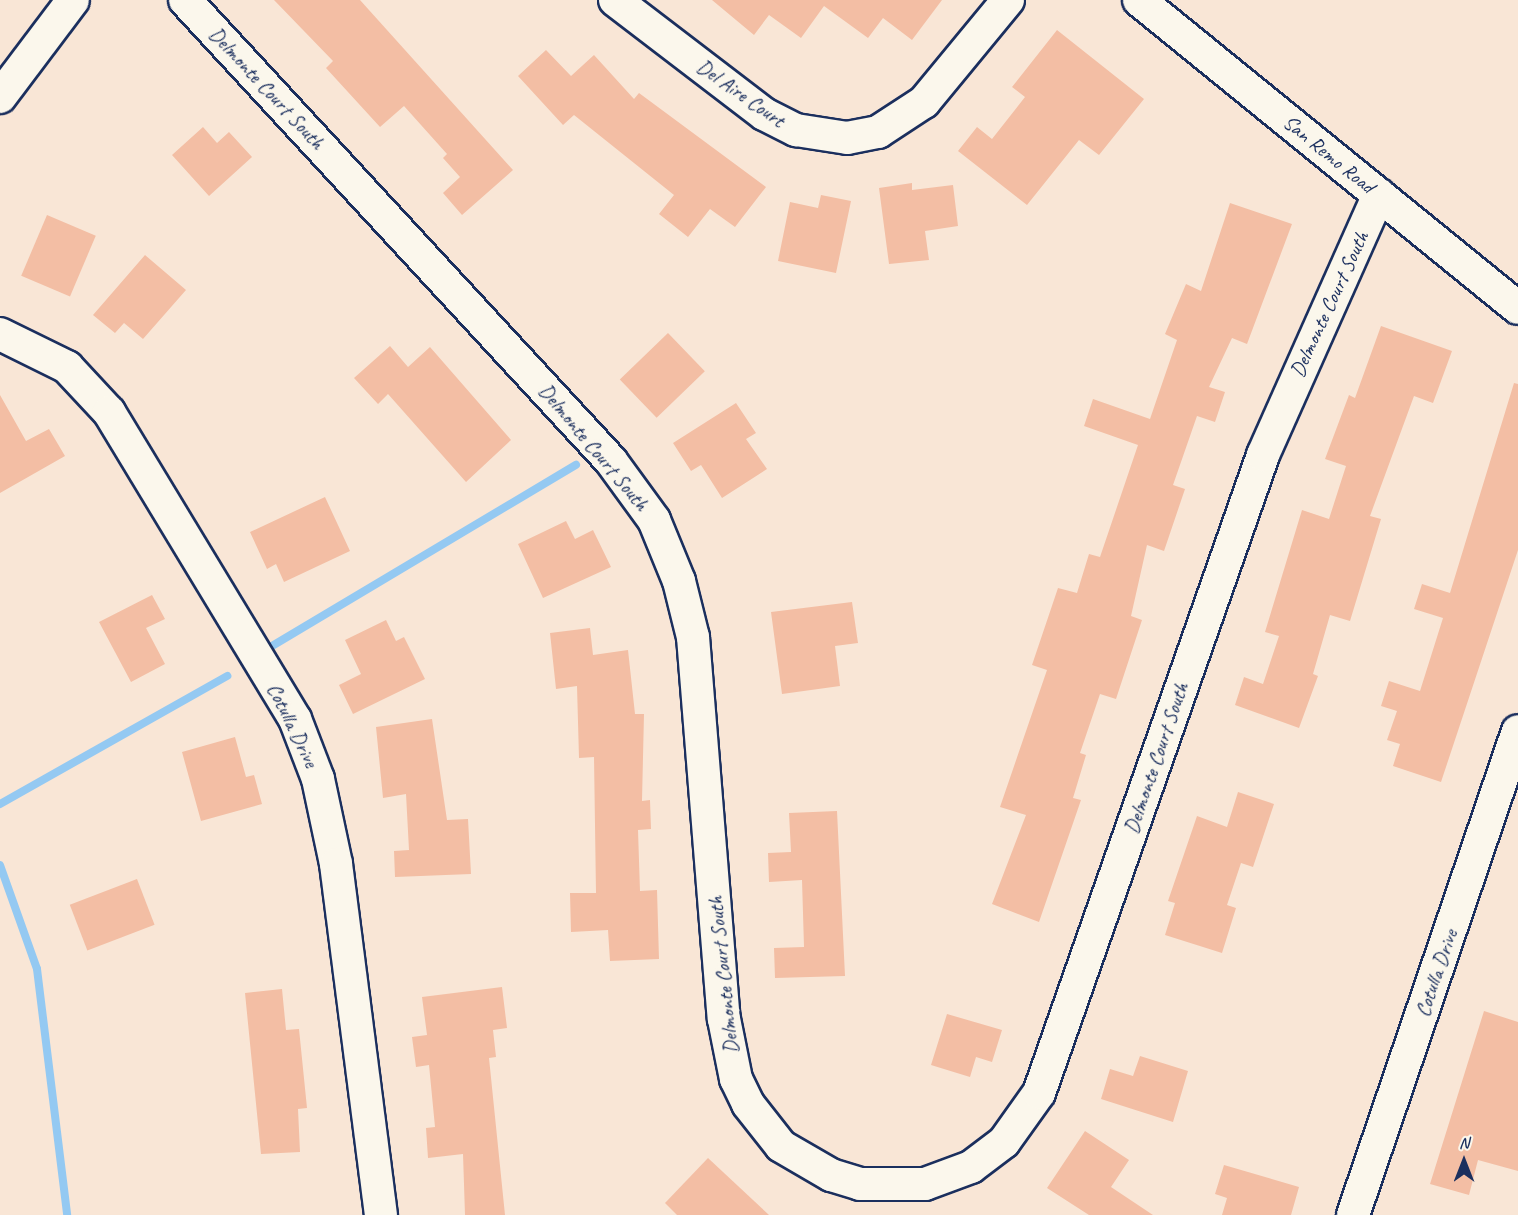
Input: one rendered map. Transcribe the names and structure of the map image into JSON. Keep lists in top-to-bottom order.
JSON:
{
  "streets": {
    "street": [
      "Delmonte Court South",
      "Del Aire Court",
      "San Remo Road",
      "Cotulla Drive"
    ]
  },
  "crossings": [
    ["Delmonte Court South", "San Remo Road"]
  ],
  "north": "top"
}
